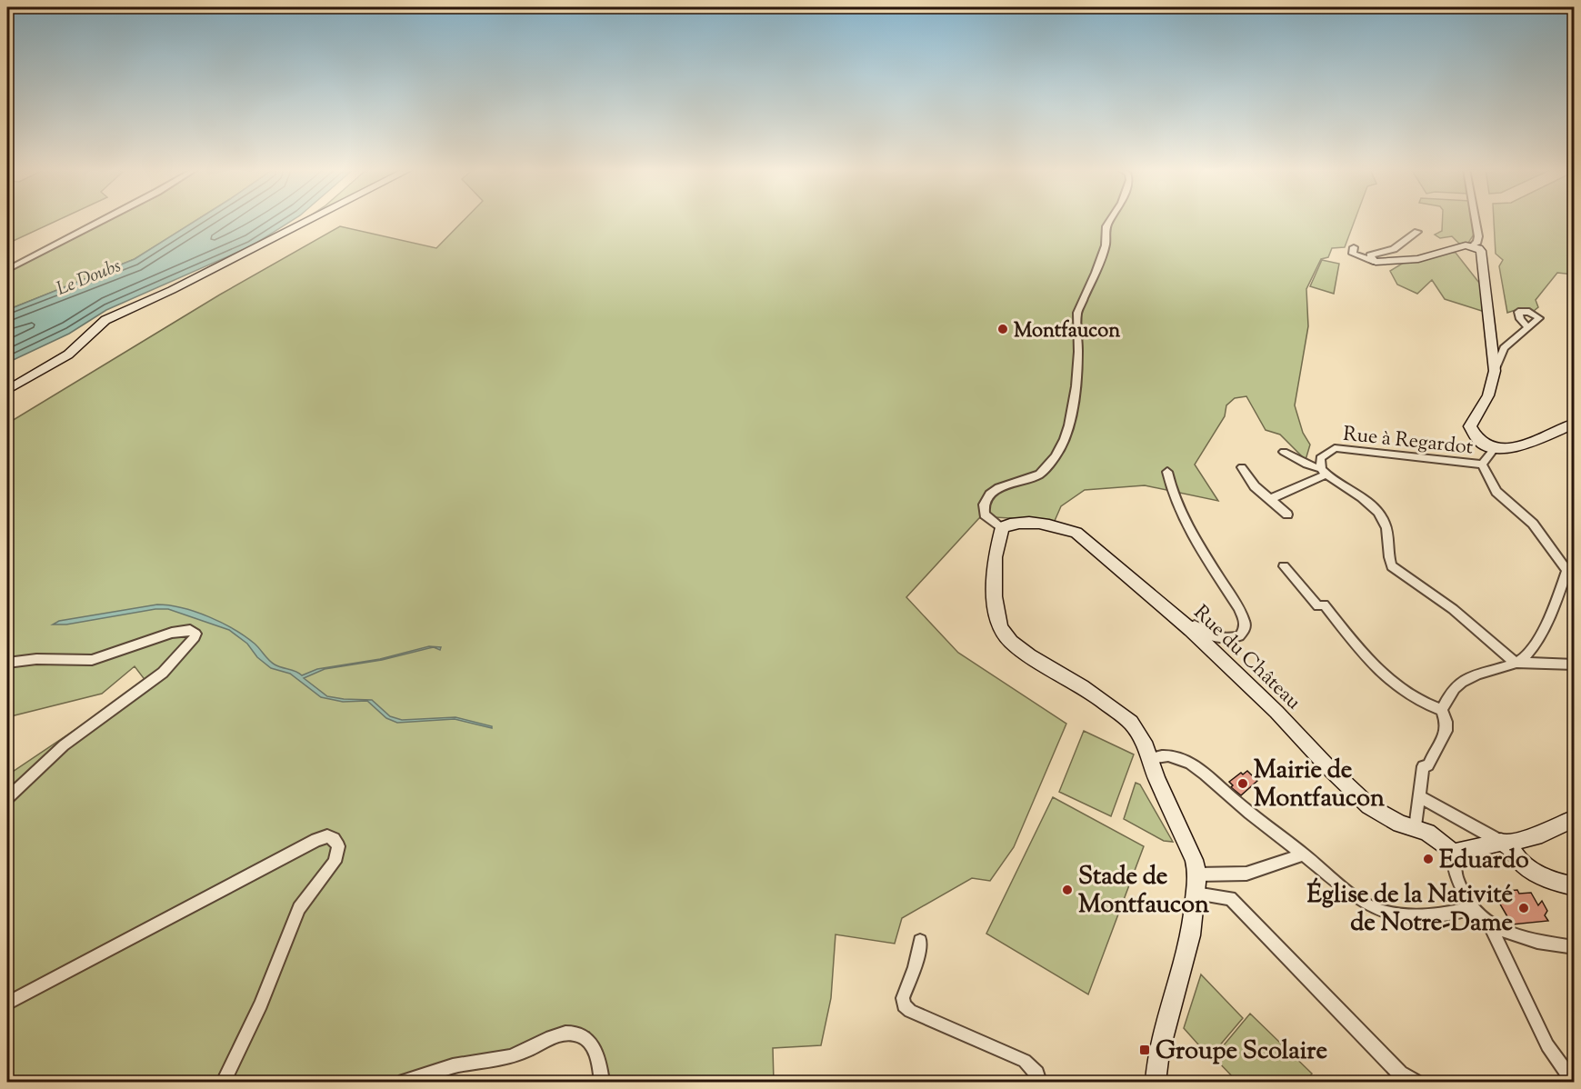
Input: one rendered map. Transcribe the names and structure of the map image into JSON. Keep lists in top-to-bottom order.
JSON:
{
  "streets": {
    "street": ["Rue à Regardot", "Rue du Château"]
  },
  "water": ["Le Doubs"],
  "places": {
    "other": [
      "Montfaucon",
      "Mairie de Montfaucon",
      "Eduardo",
      "Stade de Montfaucon",
      "Église de la Nativité de Notre-Dame"
    ],
    "transit": ["Groupe Scolaire"]
  }
}
